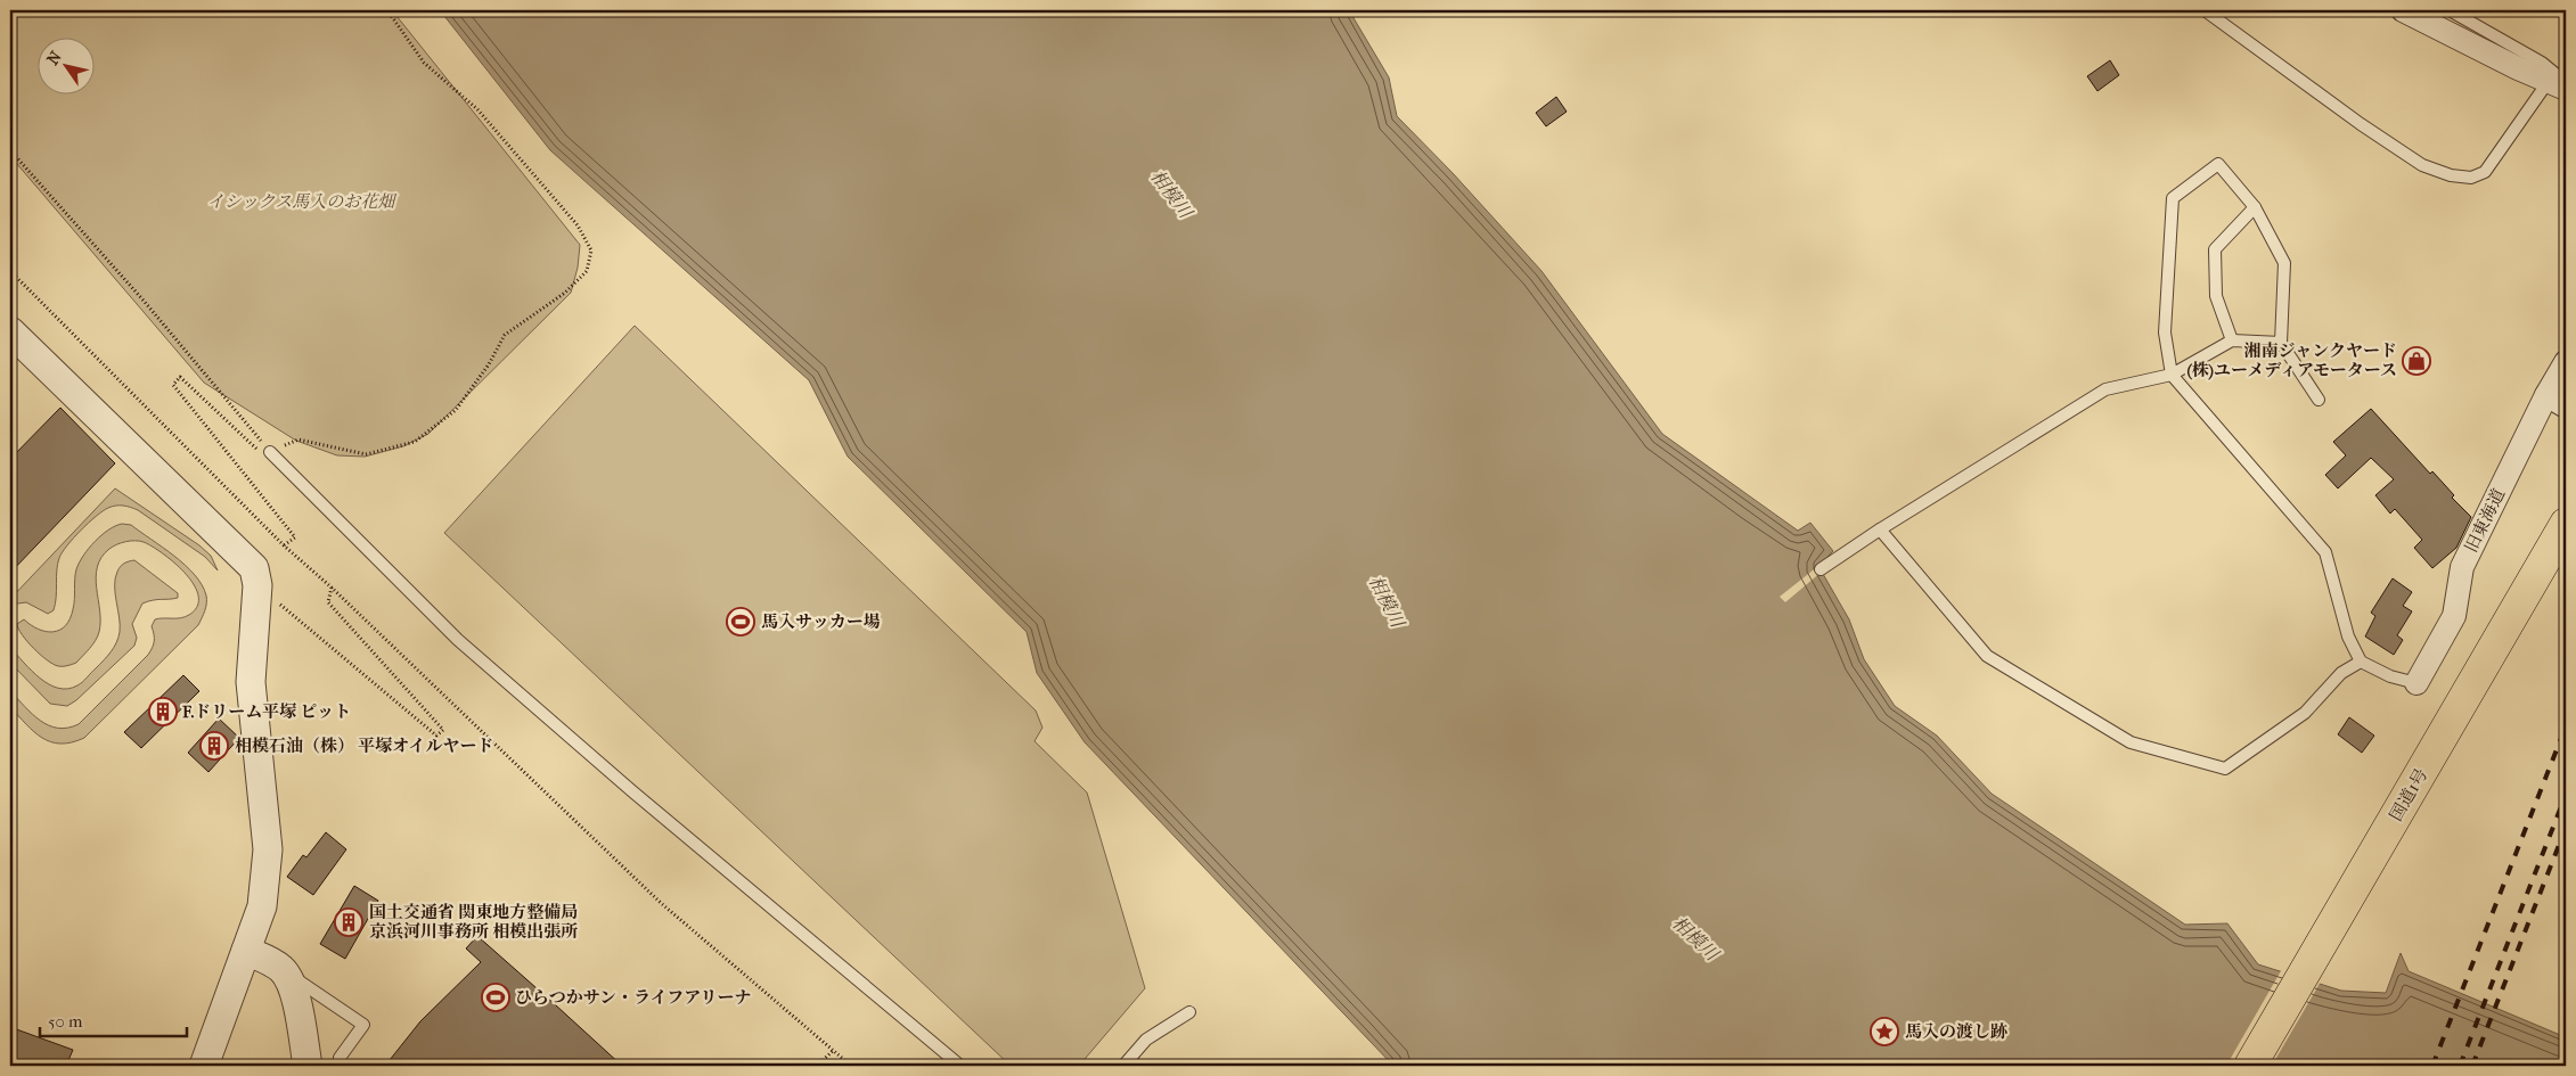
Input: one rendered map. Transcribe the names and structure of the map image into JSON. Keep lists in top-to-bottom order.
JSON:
{
  "streets": {
    "highway": ["国道1号"],
    "street": ["旧東海道"]
  },
  "water": ["相模川"],
  "parks": ["イシックス馬入のお花畑"],
  "places": {
    "shop": ["湘南ジャンクヤード (株)ユーメディアモータース"],
    "sports": ["馬入サッカー場", "ひらつかサン・ライフアリーナ"],
    "building": ["F.ドリーム平塚 ピット", "相模石油（株） 平塚オイルヤード", "国土交通省 関東地方整備局 京浜河川事務所 相模出張所"],
    "place": ["馬入の渡し跡"]
  },
  "scale_bar": "50 m",
  "north": "top left"
}
